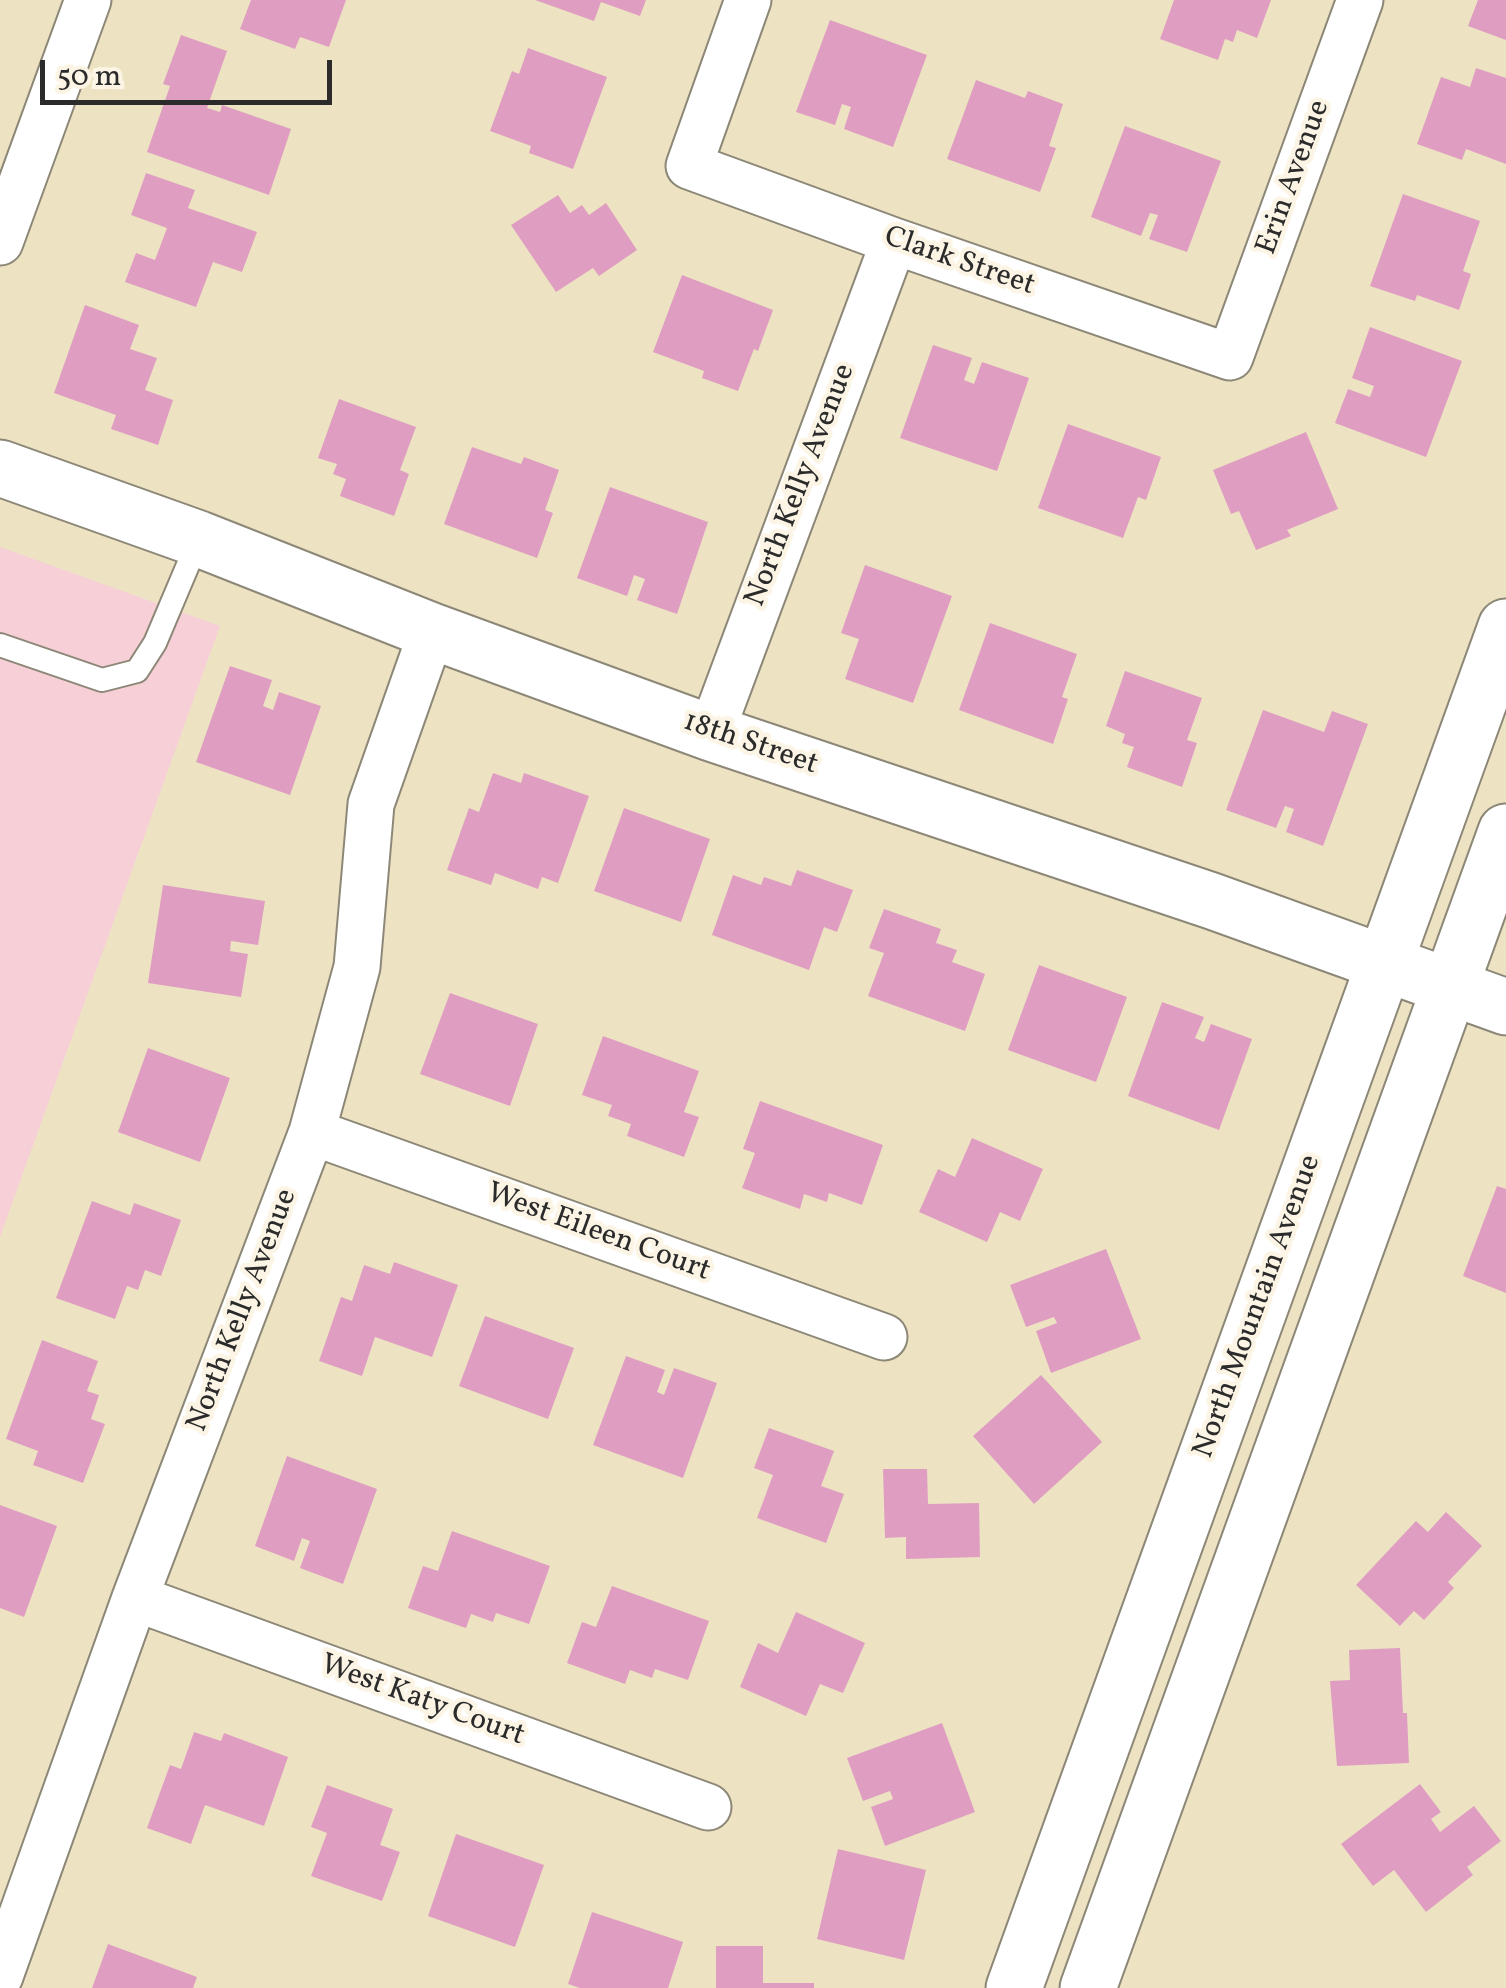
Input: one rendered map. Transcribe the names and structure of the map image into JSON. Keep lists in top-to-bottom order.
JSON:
{
  "streets": {
    "main road": ["18th Street", "North Mountain Avenue"],
    "street": [
      "Erin Avenue",
      "Clark Street",
      "North Kelly Avenue",
      "West Eileen Court",
      "West Katy Court"
    ]
  },
  "crossings": [
    ["Erin Avenue", "Clark Street"],
    ["Clark Street", "North Kelly Avenue"],
    ["North Kelly Avenue", "18th Street"],
    ["North Kelly Avenue", "West Eileen Court"],
    ["North Kelly Avenue", "West Katy Court"],
    ["18th Street", "North Mountain Avenue"]
  ],
  "scale_bar": "50 m"
}
